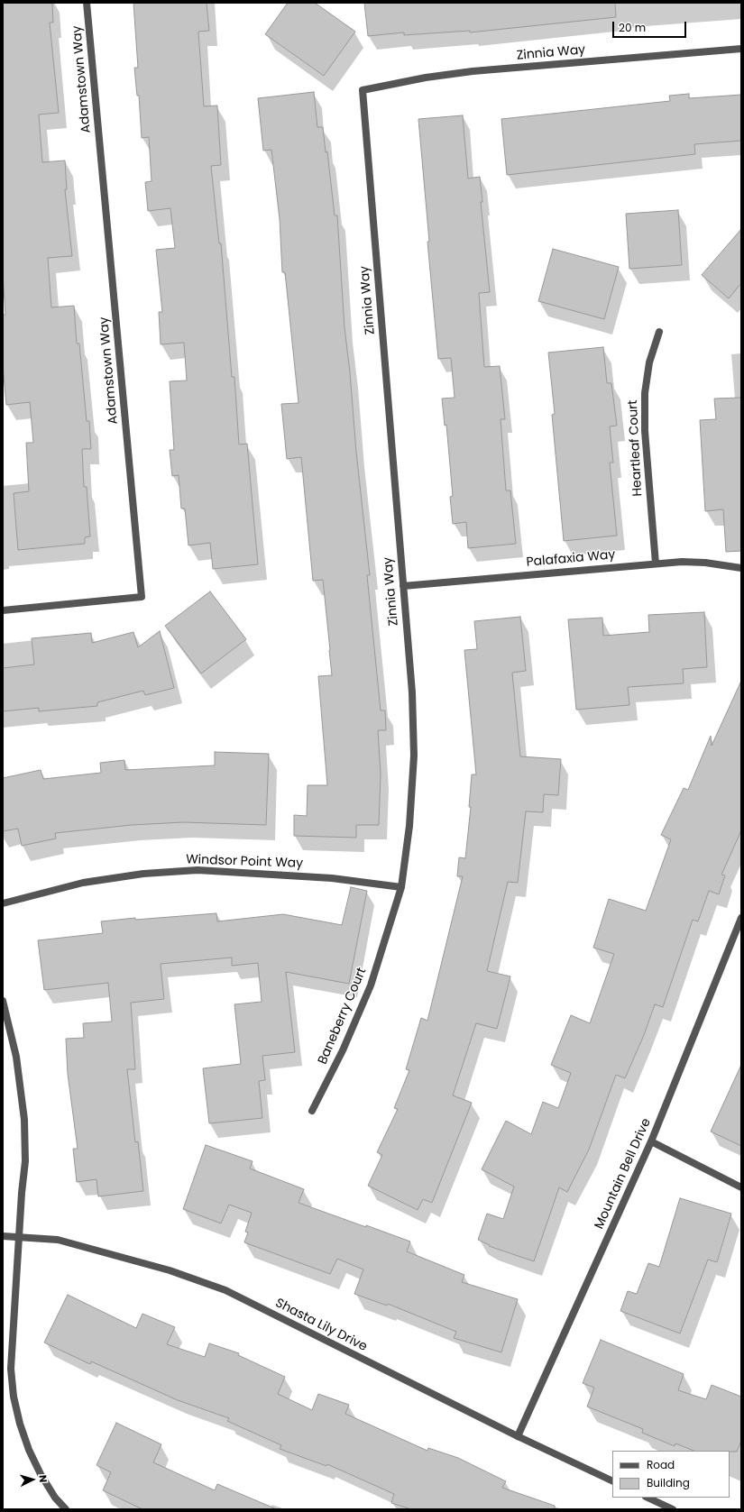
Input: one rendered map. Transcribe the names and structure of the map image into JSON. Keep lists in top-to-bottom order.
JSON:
{
  "streets": {
    "street": [
      "Zinnia Way",
      "Adamstown Way",
      "Heartleaf Court",
      "Palafaxia Way",
      "Windsor Point Way",
      "Baneberry Court",
      "Mountain Bell Drive",
      "Shasta Lily Drive"
    ]
  },
  "crossings": [
    ["Zinnia Way", "Palafaxia Way"],
    ["Zinnia Way", "Windsor Point Way"],
    ["Zinnia Way", "Baneberry Court"],
    ["Heartleaf Court", "Palafaxia Way"],
    ["Windsor Point Way", "Baneberry Court"],
    ["Mountain Bell Drive", "Shasta Lily Drive"]
  ],
  "legend": ["Road", "Building"],
  "scale_bar": "20 m",
  "north": "right"
}
